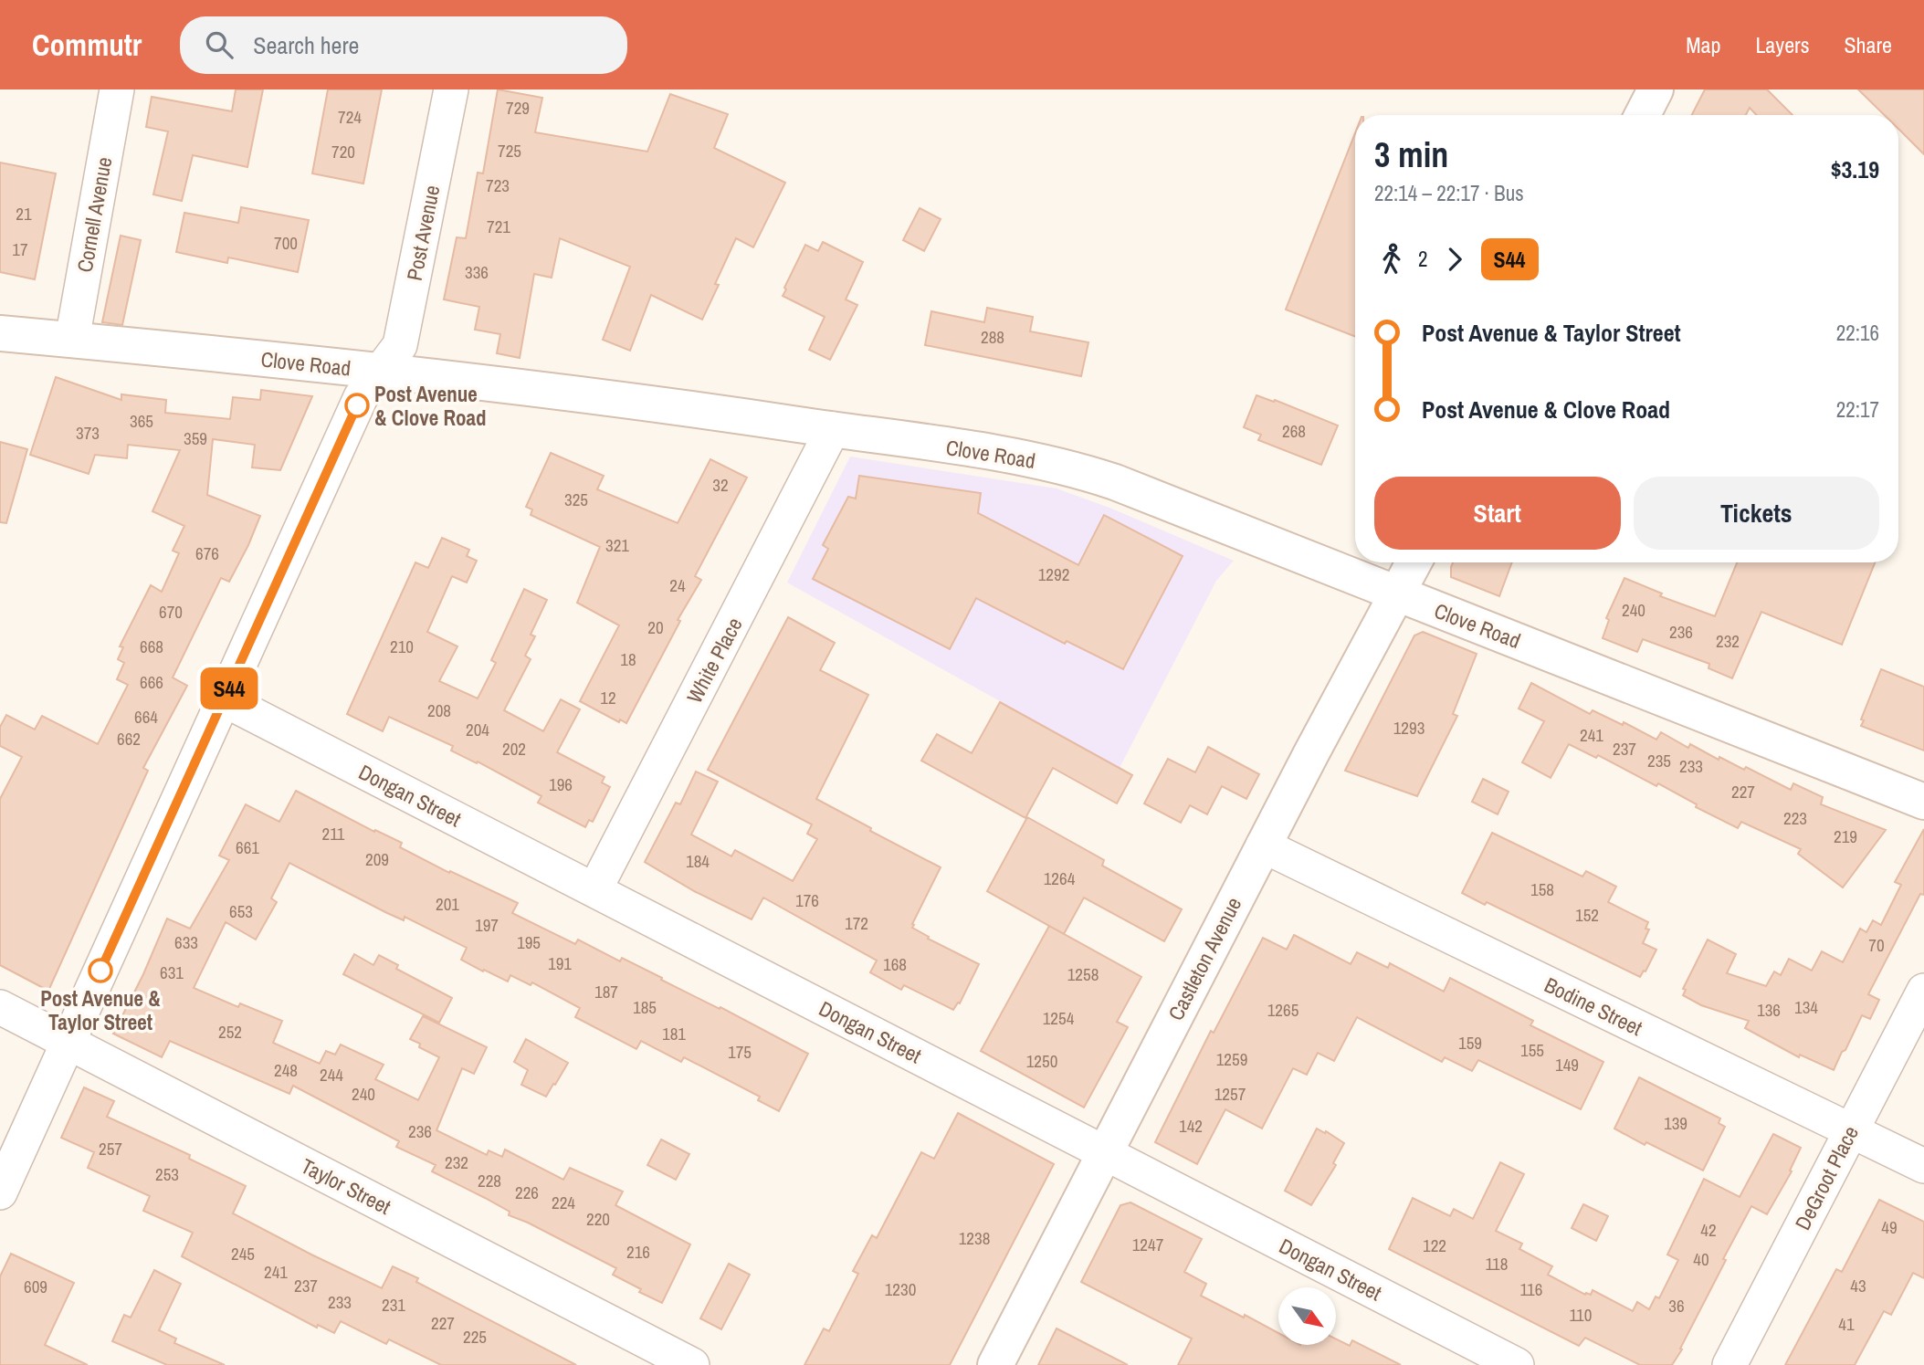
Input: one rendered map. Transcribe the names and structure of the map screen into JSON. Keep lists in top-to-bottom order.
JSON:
{
  "streets": {
    "street": [
      "Cornell Avenue",
      "Post Avenue",
      "Clove Road",
      "White Place",
      "Dongan Street",
      "Castleton Avenue",
      "Bodine Street",
      "DeGroot Place",
      "Taylor Street"
    ]
  },
  "crossings": [
    ["Cornell Avenue", "Clove Road"],
    ["Post Avenue", "Clove Road"],
    ["Post Avenue", "Dongan Street"],
    ["Post Avenue", "Taylor Street"],
    ["Clove Road", "White Place"],
    ["Clove Road", "Castleton Avenue"],
    ["White Place", "Dongan Street"],
    ["Dongan Street", "Castleton Avenue"],
    ["Castleton Avenue", "Bodine Street"],
    ["Bodine Street", "DeGroot Place"]
  ],
  "places": ["Post Avenue & Clove Road", "Post Avenue & Taylor Street"],
  "lines": ["bus line S44"],
  "house_numbers": [
    "729",
    "724",
    "725",
    "720",
    "723",
    "21",
    "721",
    "700",
    "17",
    "336",
    "288",
    "365",
    "268",
    "373",
    "359",
    "32",
    "325",
    "321",
    "676",
    "1292",
    "24",
    "240",
    "670",
    "20",
    "236",
    "232",
    "668",
    "210",
    "18",
    "666",
    "12",
    "208",
    "664",
    "1293",
    "204",
    "241",
    "662",
    "202",
    "237",
    "235",
    "233",
    "196",
    "227",
    "223",
    "211",
    "219",
    "661",
    "209",
    "184",
    "1264",
    "158",
    "176",
    "201",
    "653",
    "152",
    "172",
    "197",
    "633",
    "195",
    "70",
    "191",
    "168",
    "631",
    "1258",
    "187",
    "185",
    "134",
    "1265",
    "136",
    "1254",
    "252",
    "181",
    "159",
    "155",
    "175",
    "1259",
    "1250",
    "149",
    "248",
    "244",
    "240",
    "1257",
    "139",
    "142",
    "236",
    "257",
    "232",
    "253",
    "228",
    "226",
    "224",
    "220",
    "49",
    "42",
    "1238",
    "1247",
    "122",
    "216",
    "245",
    "40",
    "118",
    "241",
    "237",
    "43",
    "609",
    "1230",
    "116",
    "233",
    "231",
    "36",
    "110",
    "227",
    "41",
    "225"
  ],
  "north": "bottom right",
  "page": {
    "header": "Commutr",
    "search": "Search here",
    "nav": ["Map", "Layers", "Share"],
    "on_map": "S44",
    "heading": ["3 min", "22:14 – 22:17 · Bus", "$3.19"],
    "legs": ["2", "S44"],
    "list": [
      {
        "name": "Post Avenue & Taylor Street",
        "value": "22:16"
      },
      {
        "name": "Post Avenue & Clove Road",
        "value": "22:17"
      }
    ],
    "buttons": ["Start", "Tickets"]
  }
}
